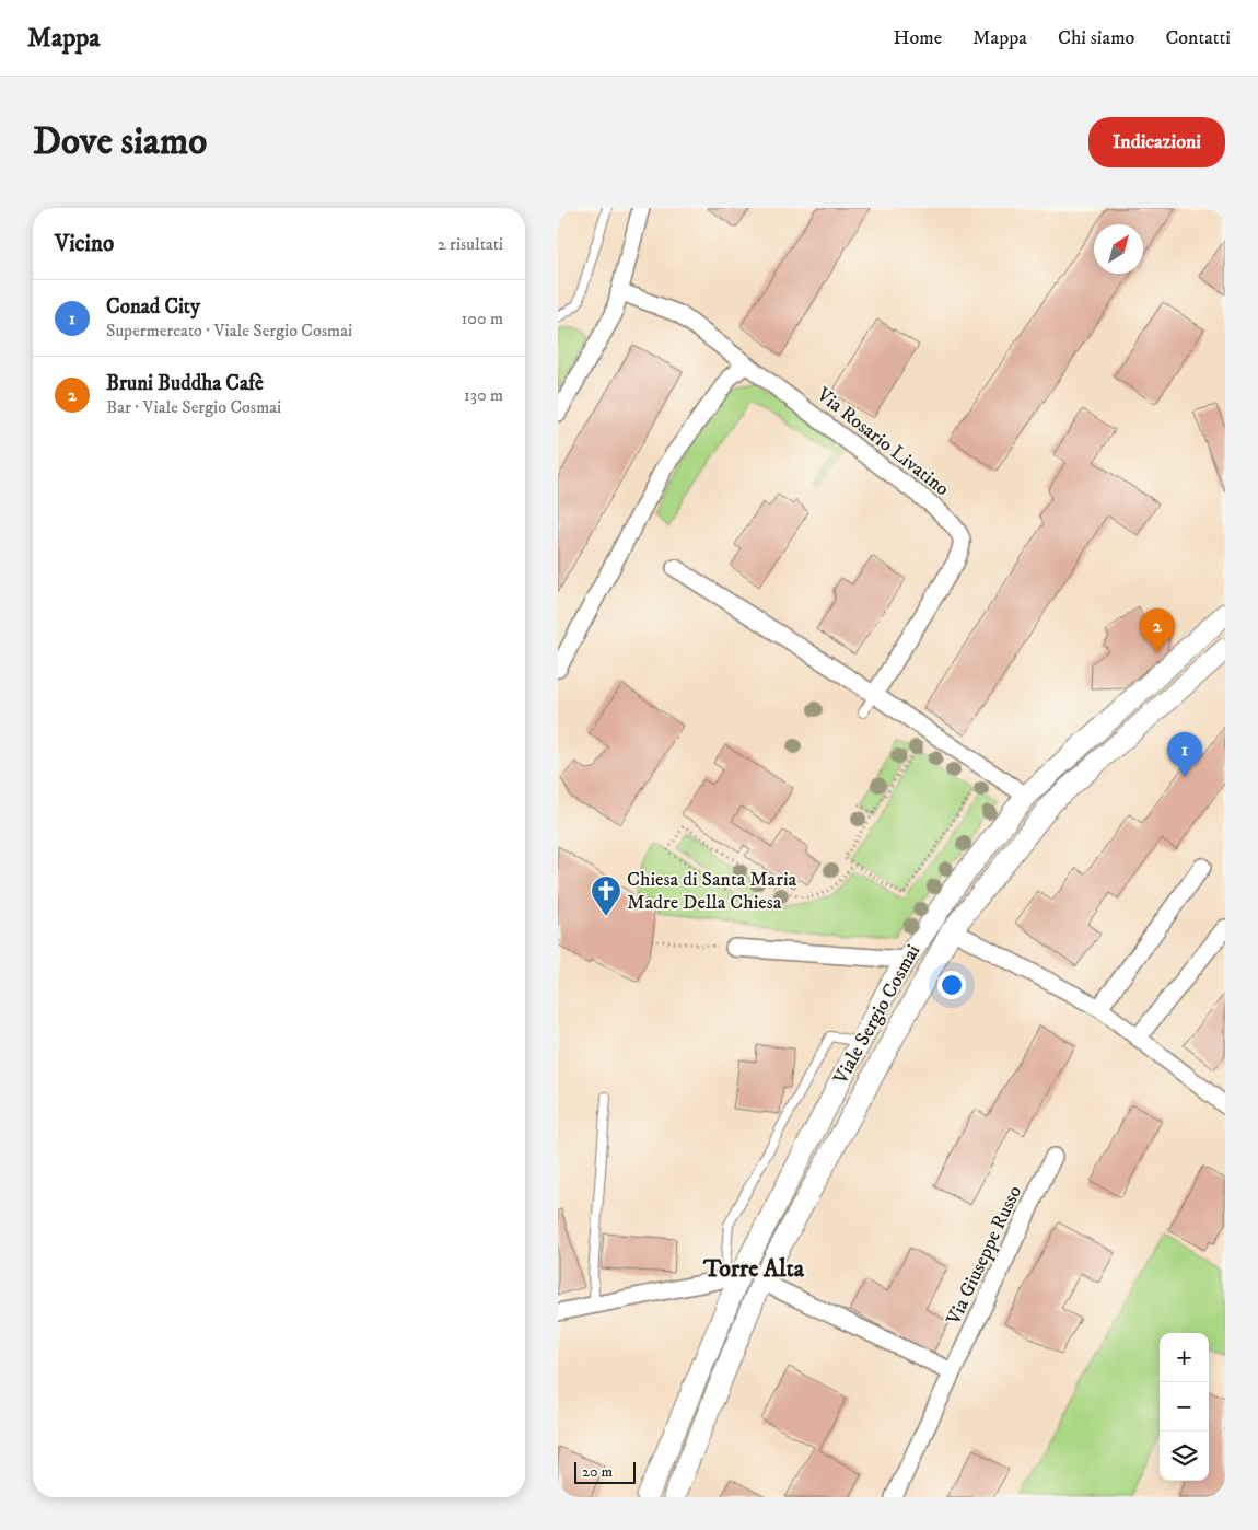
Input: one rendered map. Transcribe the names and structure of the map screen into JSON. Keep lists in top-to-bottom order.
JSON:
{
  "streets": {
    "street": ["Via Rosario Livatino", "Viale Sergio Cosmai", "Via Giuseppe Russo"]
  },
  "districts": ["Torre Alta"],
  "places": {
    "church": ["Chiesa di Santa Maria Madre Della Chiesa"]
  },
  "scale_bar": "20 m",
  "north": "top right",
  "page": {
    "header": "Mappa",
    "nav": [
      "Home",
      "Mappa",
      "Chi siamo",
      "Contatti"
    ],
    "buttons": "Indicazioni",
    "title": "Dove siamo",
    "heading": ["Vicino", "2 risultati"],
    "list": [
      {
        "mark": "1",
        "name": "Conad City",
        "note": "Supermercato · Viale Sergio Cosmai",
        "value": "100 m"
      },
      {
        "mark": "2",
        "name": "Bruni Buddha Cafè",
        "note": "Bar · Viale Sergio Cosmai",
        "value": "130 m"
      }
    ],
    "pins": ["2", "1"],
    "map_buttons": ["+", "−"],
    "scale": "20 m"
  }
}
